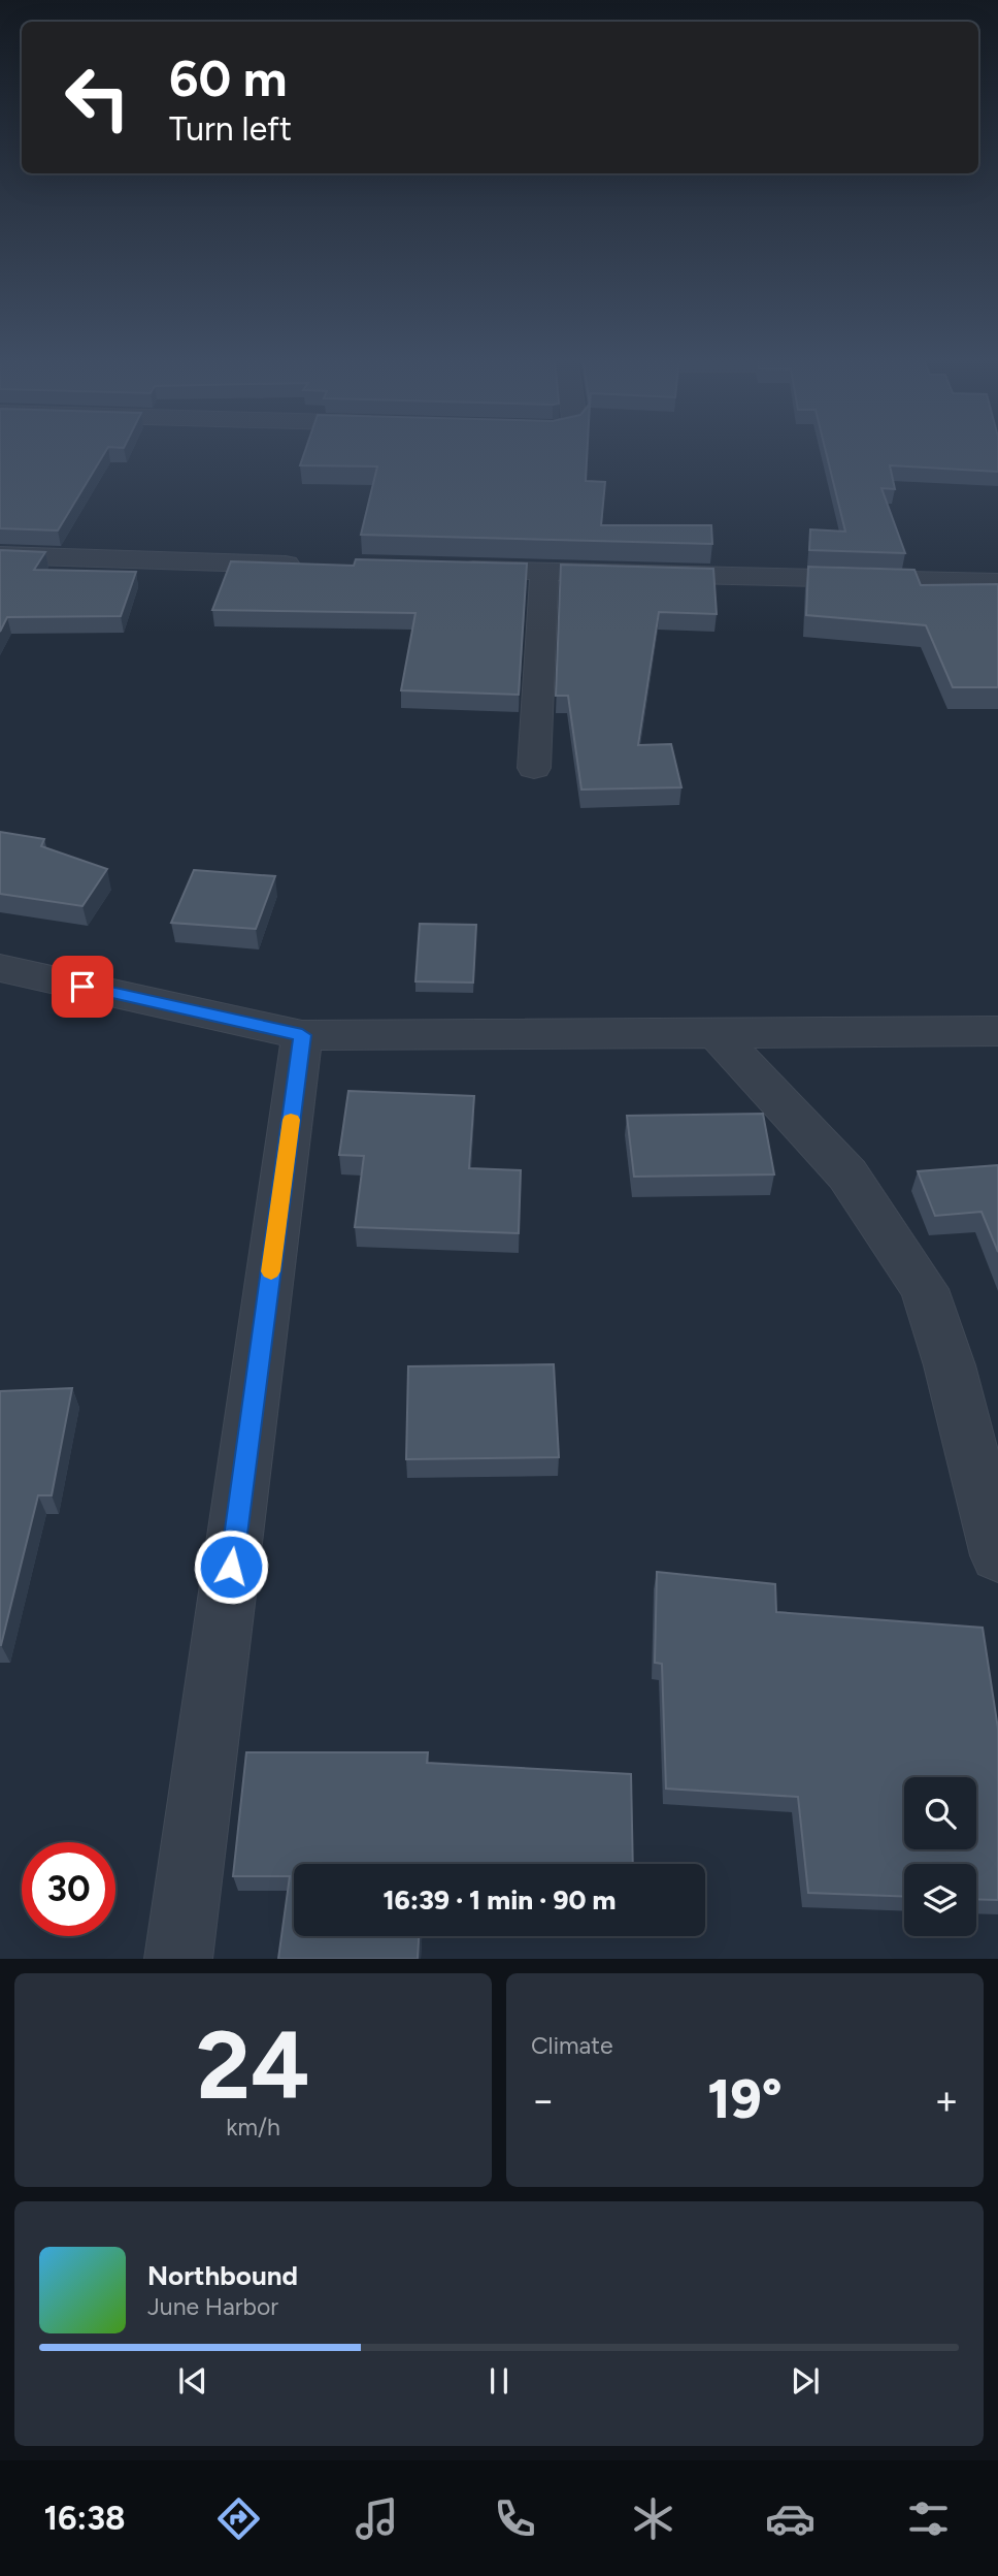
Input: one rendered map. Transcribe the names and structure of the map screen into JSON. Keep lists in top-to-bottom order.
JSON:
{
  "page": {
    "turn": ["60 m", "Turn left"],
    "limit": "30",
    "trip": "16:39 · 1 min · 90 m",
    "tile": [
      ["24", "km/h"],
      "Climate"
    ],
    "heat": ["−", "19°", "+"],
    "song": ["Northbound", "June Harbor"],
    "tabs": "16:38"
  }
}
